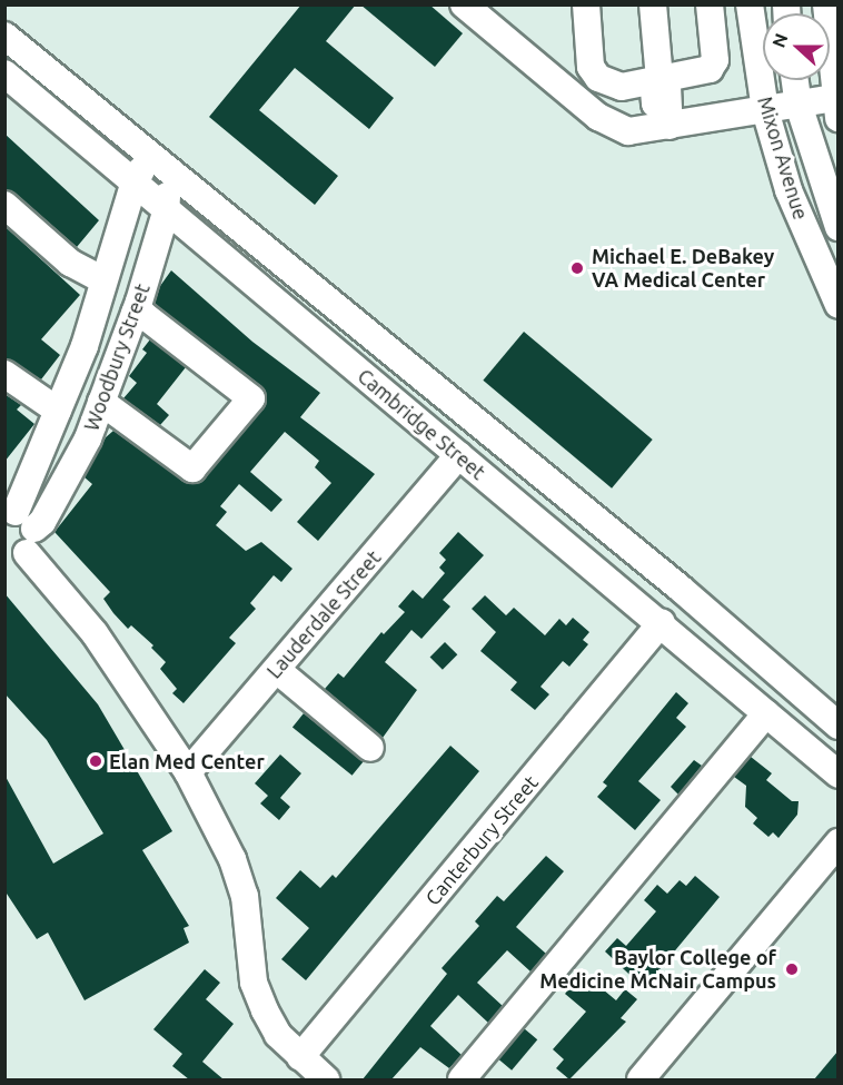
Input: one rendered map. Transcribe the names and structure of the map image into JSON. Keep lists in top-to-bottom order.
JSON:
{
  "streets": {
    "street": [
      "Mixon Avenue",
      "Woodbury Street",
      "Cambridge Street",
      "Lauderdale Street",
      "Canterbury Street"
    ]
  },
  "crossings": [
    ["Woodbury Street", "Cambridge Street"],
    ["Cambridge Street", "Lauderdale Street"],
    ["Cambridge Street", "Canterbury Street"]
  ],
  "places": ["Michael E. DeBakey VA Medical Center", "Elan Med Center", "Baylor College of Medicine McNair Campus"],
  "north": "left"
}
